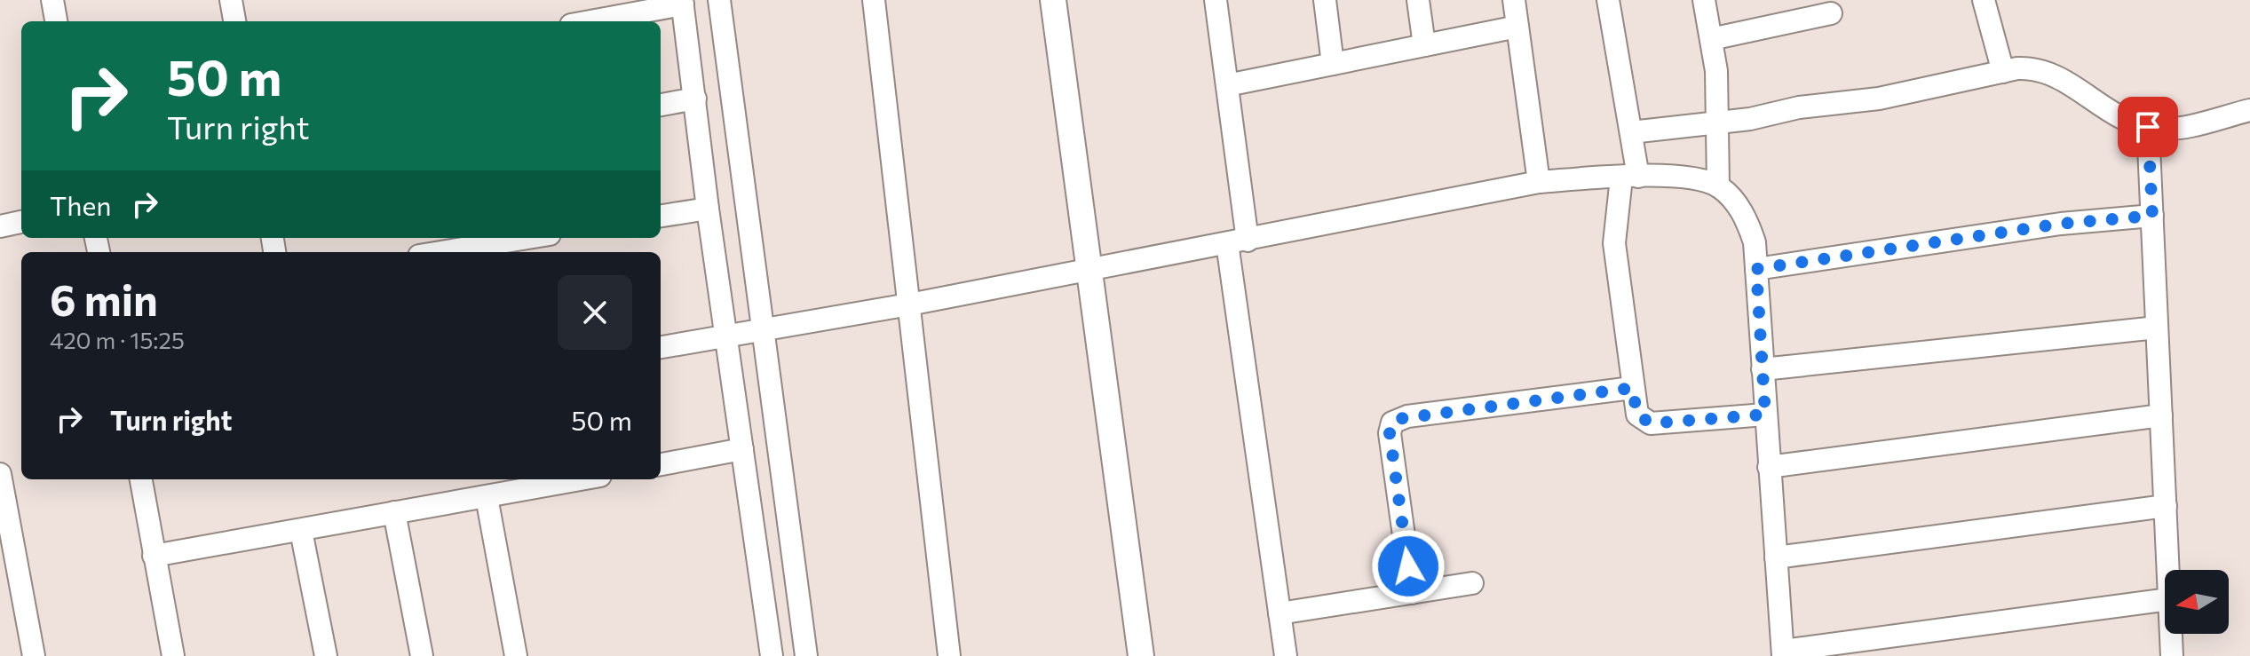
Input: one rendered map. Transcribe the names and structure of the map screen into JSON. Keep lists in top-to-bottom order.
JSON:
{
  "north": "left",
  "page": {
    "turn": ["50 m", "Turn right"],
    "then": "Then",
    "heading": ["6 min", "420 m · 15:25"],
    "list": [
      {
        "name": "Turn right",
        "value": "50 m"
      }
    ]
  }
}
